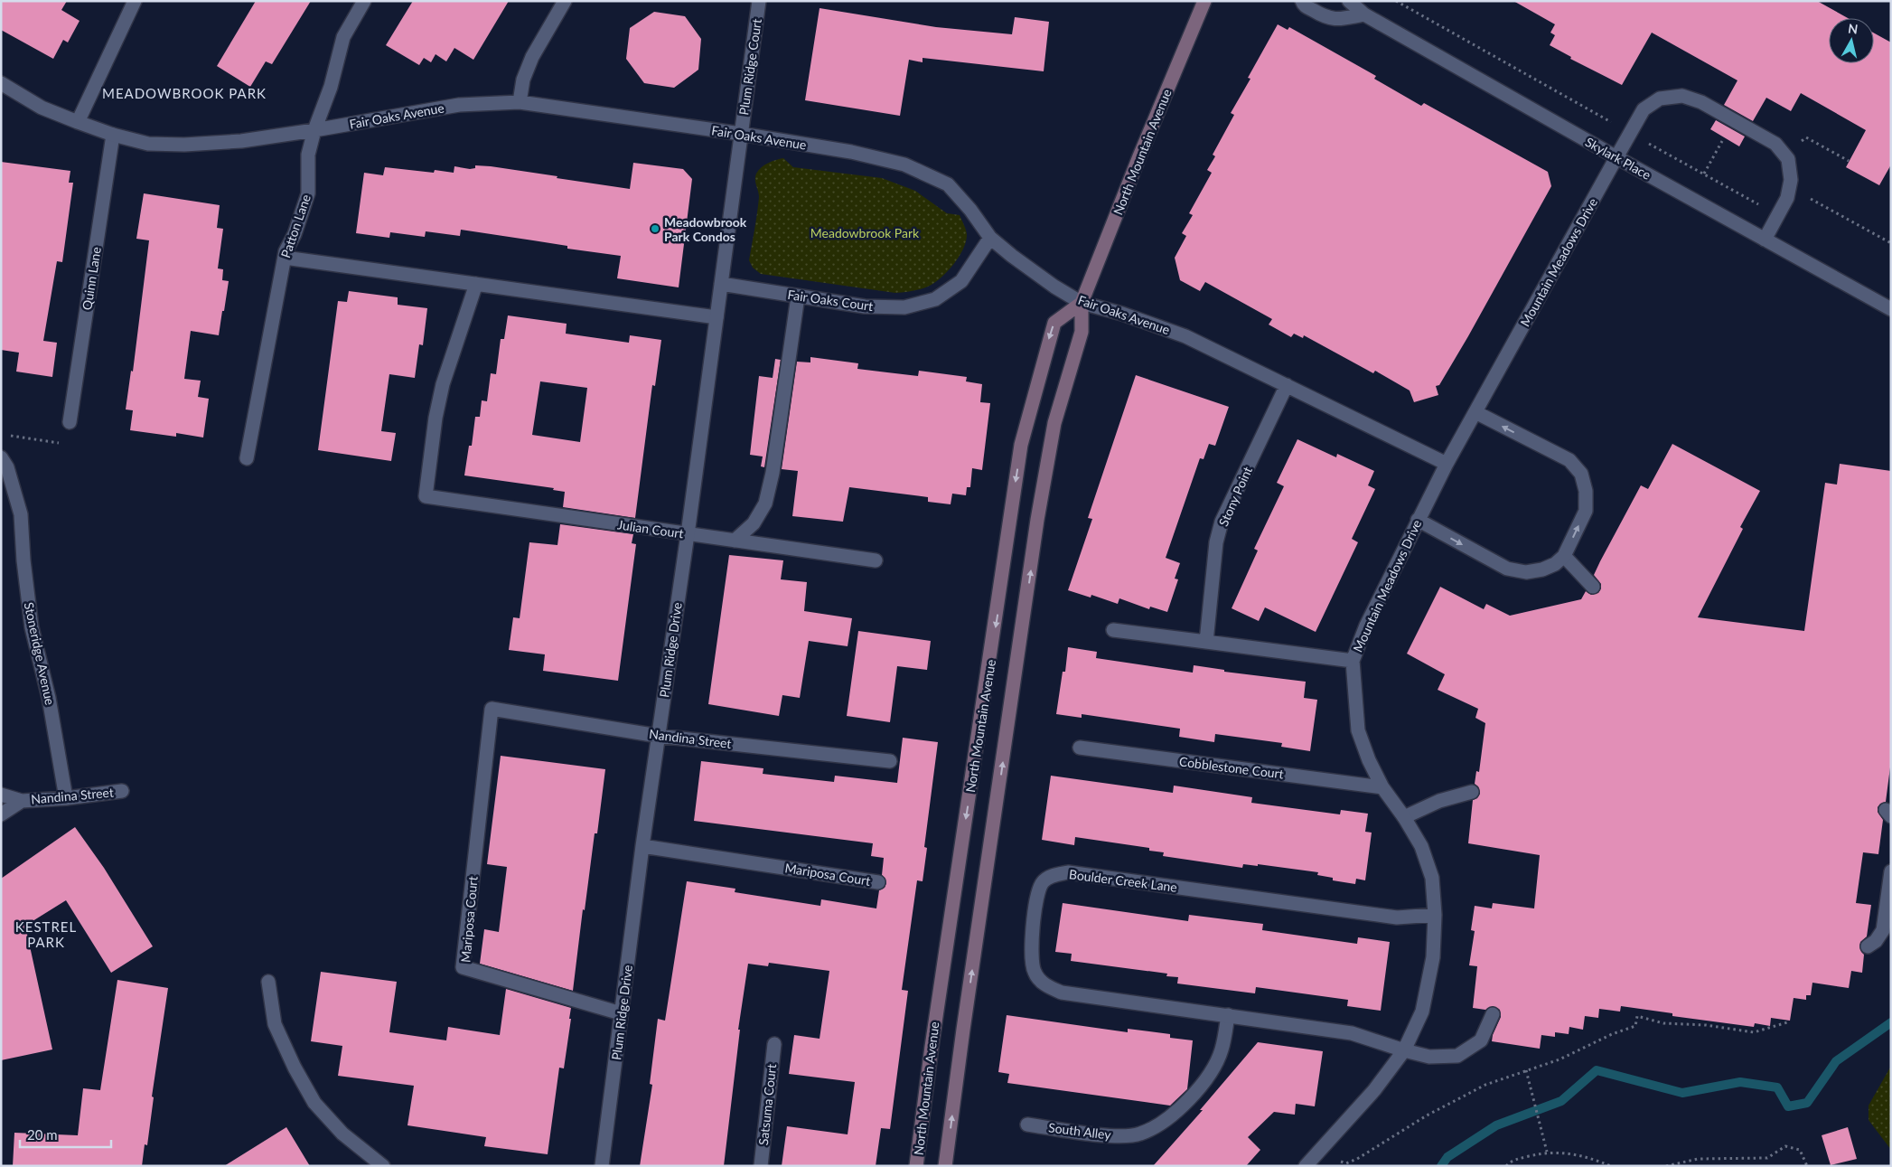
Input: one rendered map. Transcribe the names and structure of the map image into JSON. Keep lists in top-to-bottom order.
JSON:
{
  "streets": {
    "street": [
      "Plum Ridge Court",
      "Fair Oaks Avenue",
      "North Mountain Avenue",
      "Skylark Place",
      "Patton Lane",
      "Mountain Meadows Drive",
      "Quinn Lane",
      "Fair Oaks Court",
      "Stony Point",
      "Julian Court",
      "Plum Ridge Drive",
      "Stoneridge Avenue",
      "Nandina Street",
      "Cobblestone Court",
      "Mariposa Court",
      "Boulder Creek Lane",
      "Satsuma Court",
      "South Alley"
    ]
  },
  "crossings": [
    ["Plum Ridge Court", "Fair Oaks Avenue"],
    ["Plum Ridge Court", "Plum Ridge Drive"],
    ["Fair Oaks Avenue", "North Mountain Avenue"],
    ["Fair Oaks Avenue", "Patton Lane"],
    ["Fair Oaks Avenue", "Mountain Meadows Drive"],
    ["Fair Oaks Avenue", "Quinn Lane"],
    ["Fair Oaks Avenue", "Fair Oaks Court"],
    ["Fair Oaks Avenue", "Stony Point"],
    ["Fair Oaks Avenue", "Plum Ridge Drive"],
    ["Skylark Place", "Mountain Meadows Drive"],
    ["Mountain Meadows Drive", "Cobblestone Court"],
    ["Mountain Meadows Drive", "Boulder Creek Lane"],
    ["Fair Oaks Court", "Plum Ridge Drive"],
    ["Julian Court", "Plum Ridge Drive"],
    ["Plum Ridge Drive", "Nandina Street"],
    ["Plum Ridge Drive", "Mariposa Court"],
    ["Stoneridge Avenue", "Nandina Street"],
    ["Nandina Street", "Mariposa Court"],
    ["Boulder Creek Lane", "South Alley"]
  ],
  "districts": ["MEADOWBROOK PARK", "KESTREL PARK"],
  "parks": ["Meadowbrook Park"],
  "places": ["Meadowbrook Park Condos"],
  "scale_bar": "20 m",
  "north": "top"
}
